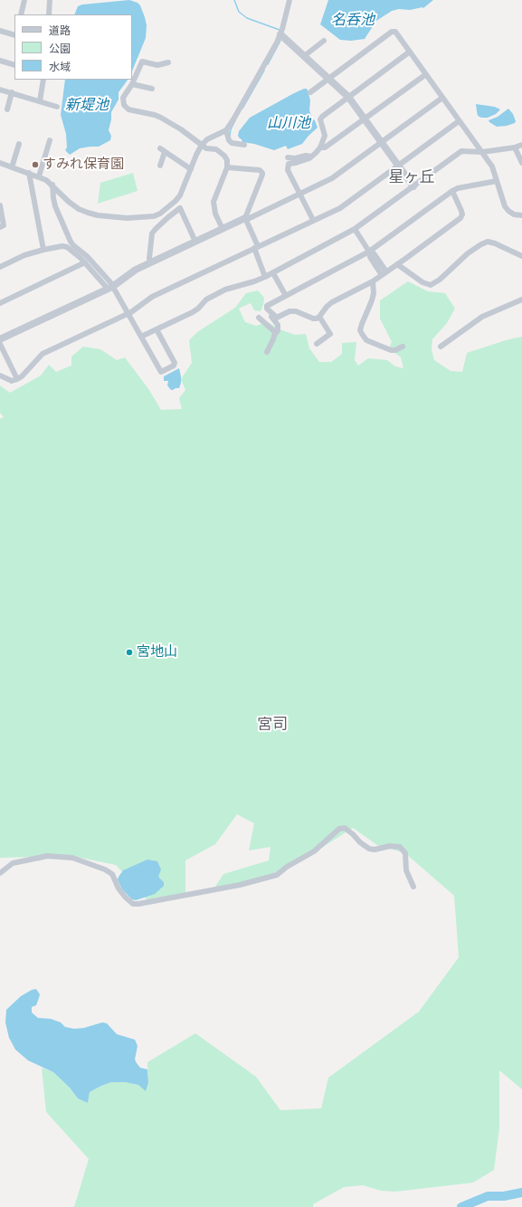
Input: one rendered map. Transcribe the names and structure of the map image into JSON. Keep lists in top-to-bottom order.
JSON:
{
  "districts": ["星ヶ丘", "宮司"],
  "water": ["名呑池", "新堤池", "山川池"],
  "places": ["すみれ保育園", "宮地山"],
  "legend": ["道路", "公園", "水域"]
}
